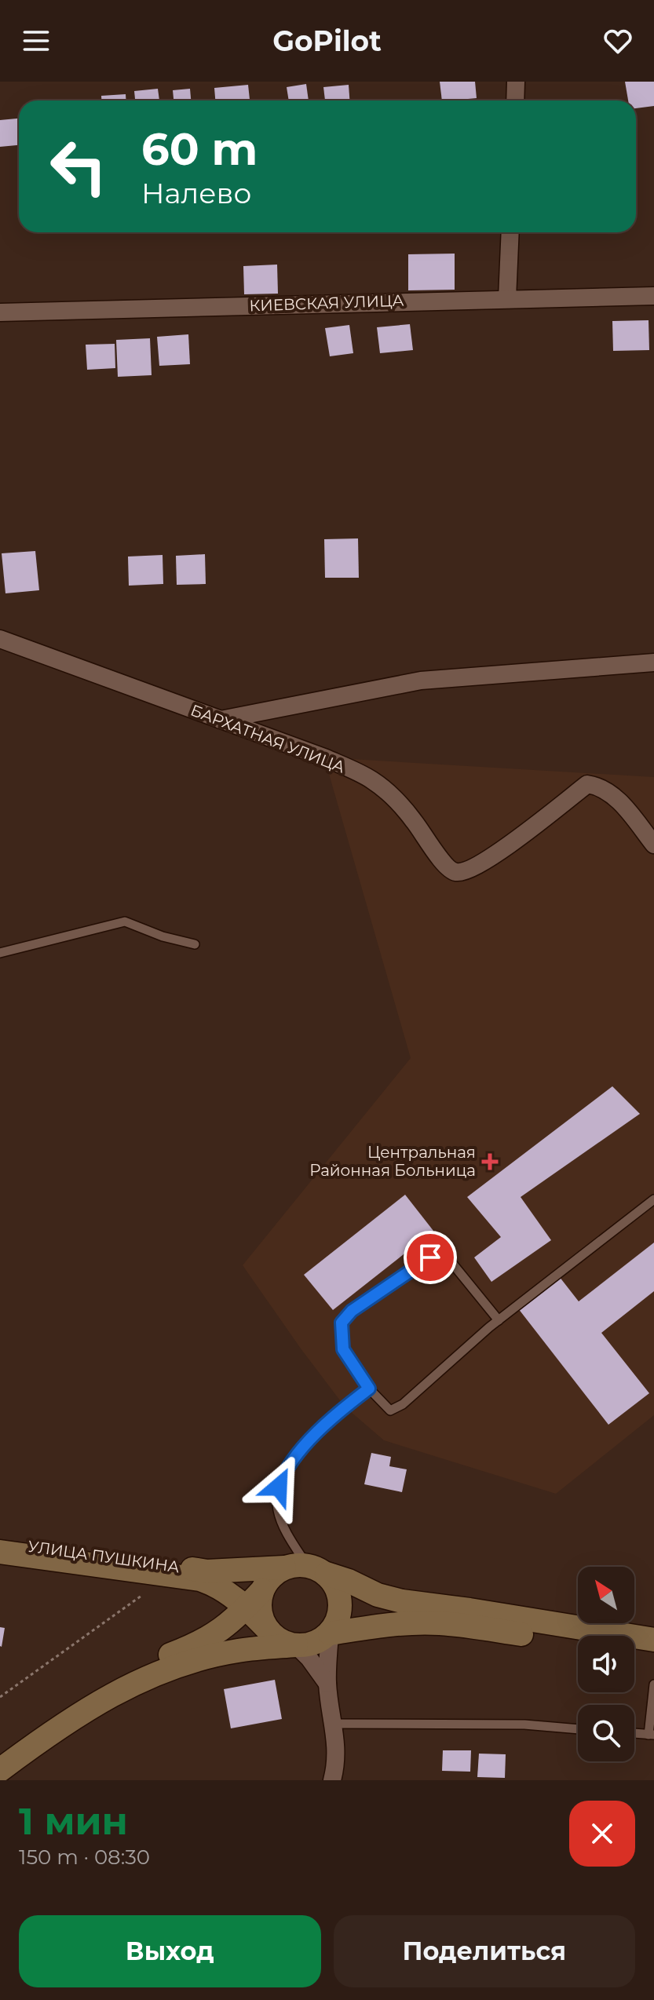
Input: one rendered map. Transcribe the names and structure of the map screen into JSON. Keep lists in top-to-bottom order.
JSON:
{
  "streets": {
    "main road": ["УЛИЦА ПУШКИНА"],
    "street": ["КИЕВСКАЯ УЛИЦА", "БАРХАТНАЯ УЛИЦА"]
  },
  "places": {
    "health": ["Центральная Районная Больница"]
  },
  "north": "top left",
  "page": {
    "header": "GoPilot",
    "turn": ["60 m", "Налево"],
    "heading": ["1 мин", "150 m · 08:30"],
    "buttons": ["Выход", "Поделиться"]
  }
}
